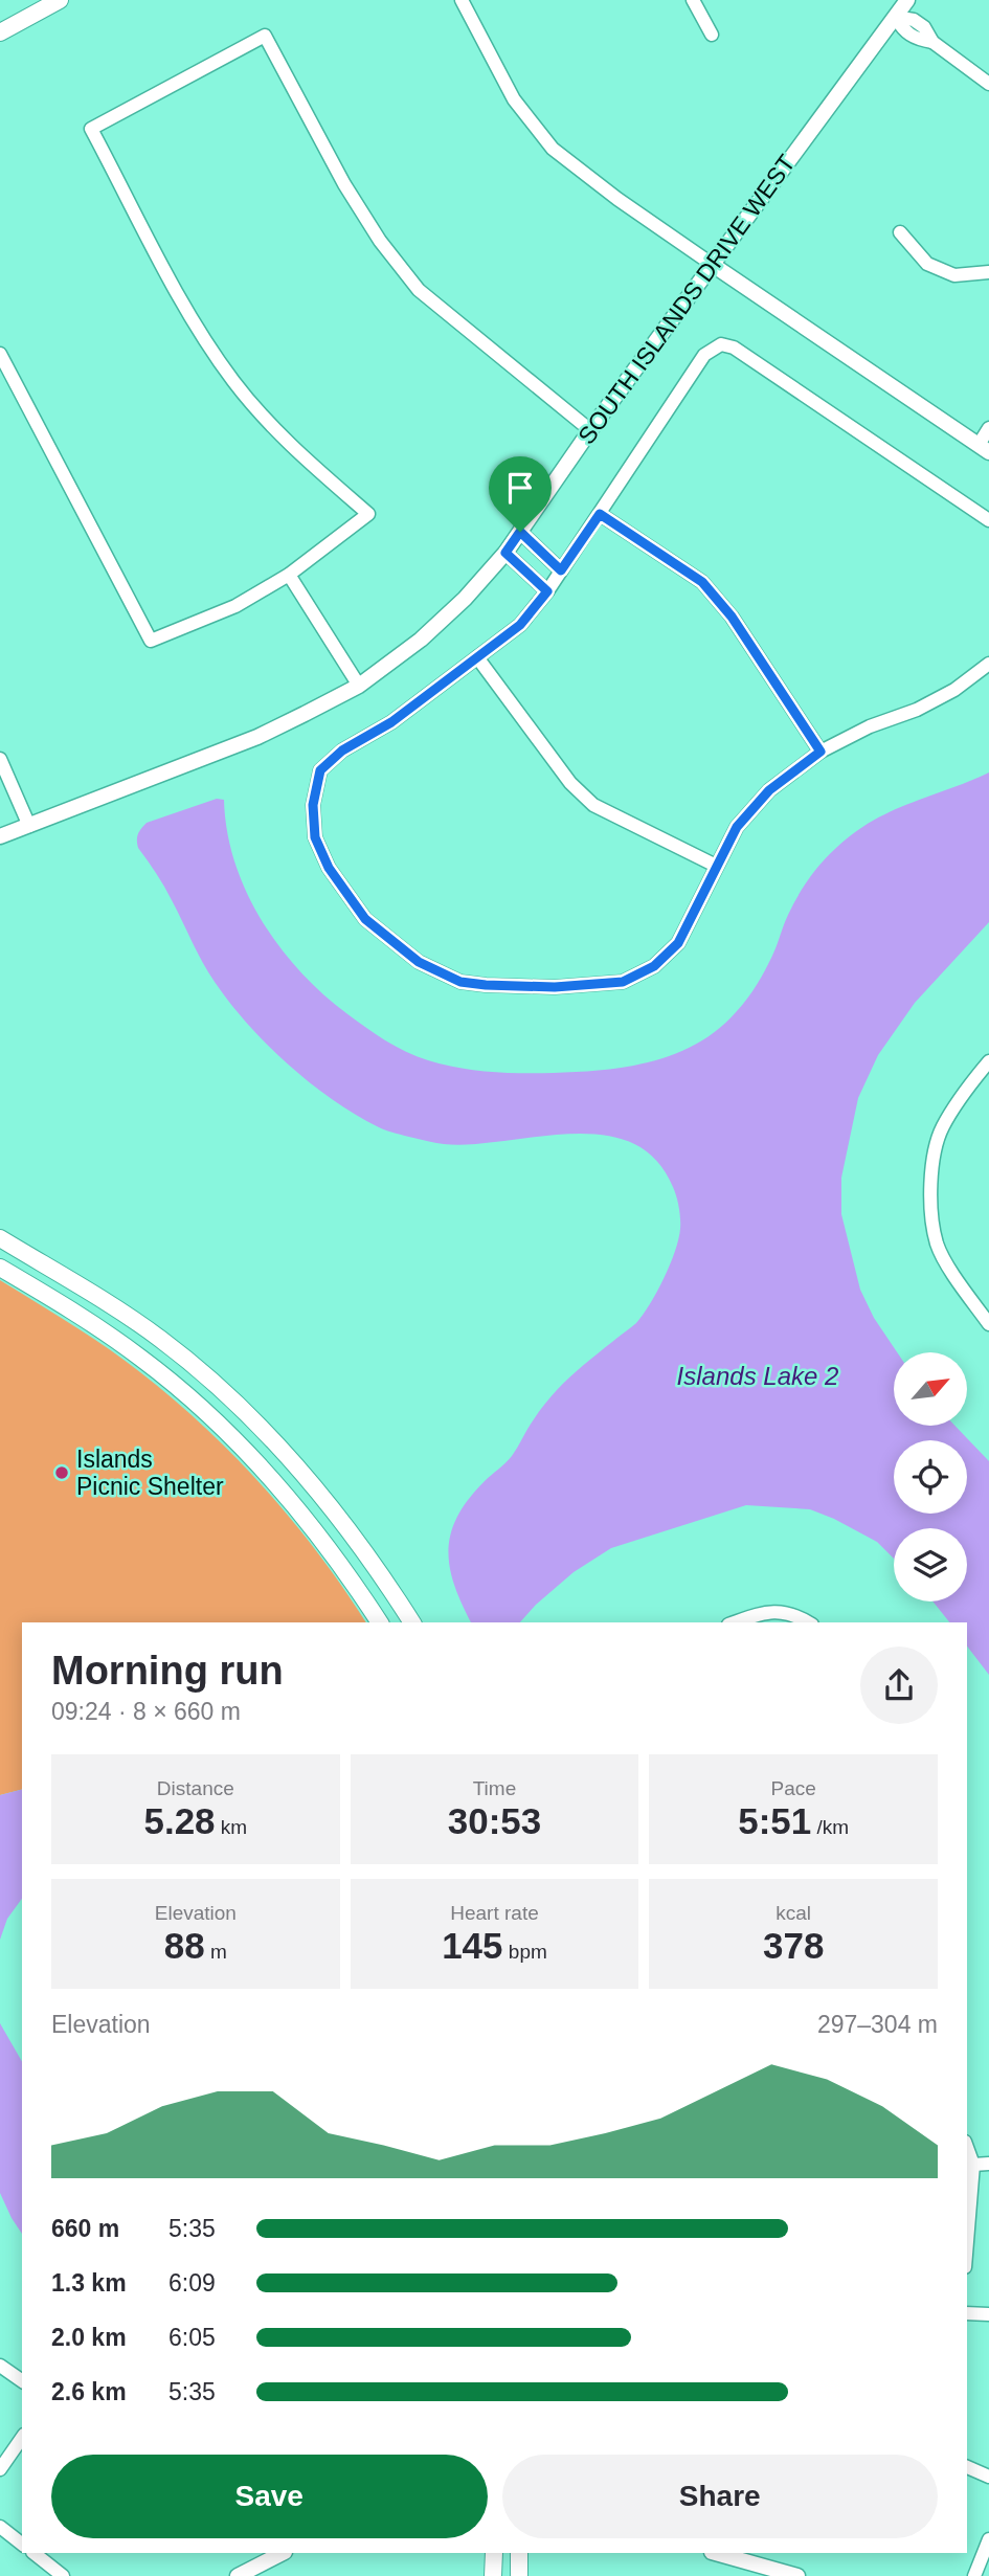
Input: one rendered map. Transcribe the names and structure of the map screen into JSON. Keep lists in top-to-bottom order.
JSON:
{
  "streets": {
    "street": ["SOUTH ISLANDS DRIVE WEST"]
  },
  "water": ["Islands Lake 2"],
  "places": ["Islands Picnic Shelter"],
  "north": "top right",
  "page": {
    "heading": ["Morning run", "09:24 · 8 × 660 m"],
    "stats": [
      ["Distance", "5.28 km"],
      ["Time", "30:53"],
      ["Pace", "5:51 /km"],
      ["Elevation", "88 m"],
      ["Heart rate", "145 bpm"],
      ["kcal", "378"]
    ],
    "chart": ["Elevation", "297–304 m"],
    "list": [
      {
        "name": "660 m",
        "note": "5:35"
      },
      {
        "name": "1.3 km",
        "note": "6:09"
      },
      {
        "name": "2.0 km",
        "note": "6:05"
      },
      {
        "name": "2.6 km",
        "note": "5:35"
      }
    ],
    "buttons": ["Save", "Share"]
  }
}
